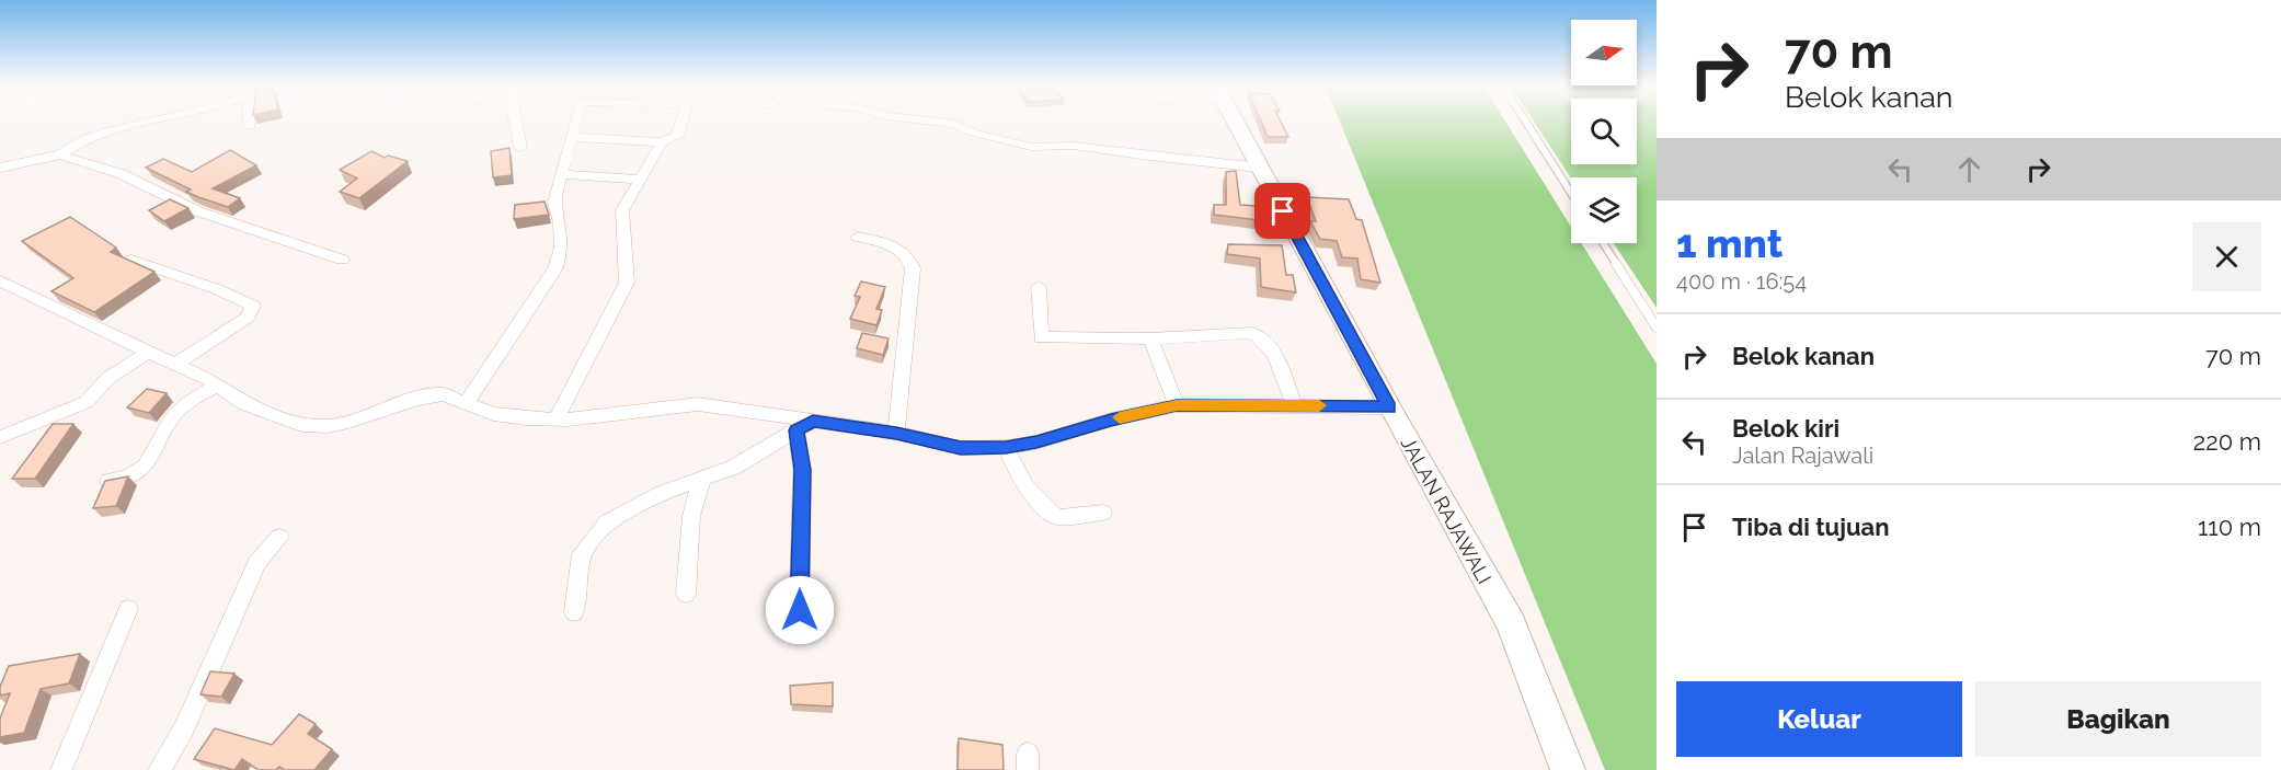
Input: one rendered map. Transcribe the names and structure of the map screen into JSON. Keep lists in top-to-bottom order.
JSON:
{
  "streets": {
    "street": ["JALAN RAJAWALI"]
  },
  "north": "right",
  "page": {
    "turn": ["70 m", "Belok kanan"],
    "heading": ["1 mnt", "400 m · 16:54"],
    "list": [
      {
        "name": "Belok kanan",
        "value": "70 m"
      },
      {
        "name": "Belok kiri",
        "note": "Jalan Rajawali",
        "value": "220 m"
      },
      {
        "name": "Tiba di tujuan",
        "value": "110 m"
      }
    ],
    "buttons": ["Keluar", "Bagikan"]
  }
}
